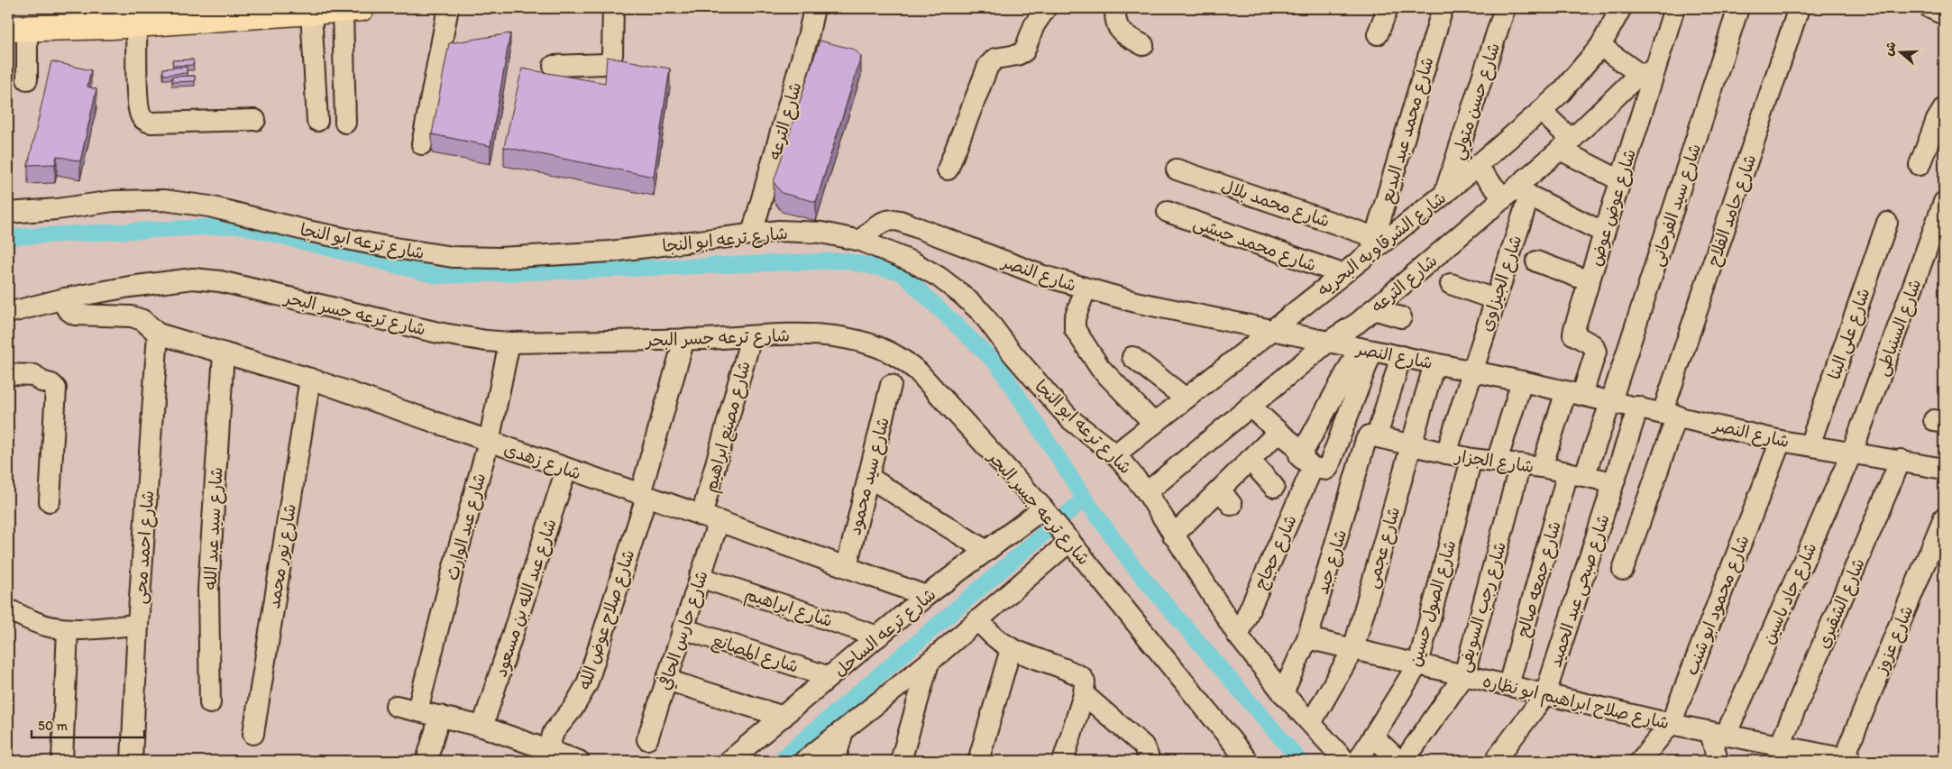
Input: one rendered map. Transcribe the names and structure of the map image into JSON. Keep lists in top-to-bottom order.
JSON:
{
  "streets": {
    "street": [
      "شارع حسن متولي",
      "شارع الترعه",
      "شارع محمد عبد البديع",
      "شارع محمد بلال",
      "شارع سيد الفرحانى",
      "شارع عوض عوض",
      "شارع حامد الفلاح",
      "شارع ترعه ابو النجا",
      "شارع محمد حبشى",
      "شارع الشرقاويه البحريه",
      "شارع النصر",
      "شارع الجيزاوى",
      "شارع ترعه جسر البحر",
      "شارع السنباطى",
      "شارع على البنا",
      "شارع مصنع ابراهيم",
      "شارع زهدى",
      "شارع الجزار",
      "شارع سيد محمود",
      "شارع عبد الوارث",
      "شارع سيد عبد الله",
      "شارع احمد محى",
      "شارع عجمى",
      "شارع حجاج",
      "شارع نور محمد",
      "شارع جيد",
      "شارع جمعه صالح",
      "شارع صبحى عبد الحميد",
      "شارع جاد ياسين",
      "شارع عبد الله بن مسعود",
      "شارع الصول حسين",
      "شارع الشقيرى",
      "شارع محمود ابو شنب",
      "شارع ابراهيم",
      "شارع رجب السويفى",
      "شارع صلاح عوض الله",
      "شارع حارس الحافي",
      "شارع ترعه الساحل",
      "شارع عزوز",
      "شارع المصانع",
      "شارع صلاح ابراهيم ابو نظاره"
    ]
  },
  "crossings": [
    ["شارع حسن متولي", "شارع الشرقاويه البحريه"],
    ["شارع الترعه", "شارع عوض عوض"],
    ["شارع الترعه", "شارع ترعه ابو النجا"],
    ["شارع الترعه", "شارع النصر"],
    ["شارع الترعه", "شارع الجيزاوى"],
    ["شارع محمد عبد البديع", "شارع محمد بلال"],
    ["شارع محمد عبد البديع", "شارع الشرقاويه البحريه"],
    ["شارع محمد بلال", "شارع الشرقاويه البحريه"],
    ["شارع سيد الفرحانى", "شارع النصر"],
    ["شارع سيد الفرحانى", "شارع الجزار"],
    ["شارع سيد الفرحانى", "شارع جمعه صالح"],
    ["شارع عوض عوض", "شارع النصر"],
    ["شارع حامد الفلاح", "شارع النصر"],
    ["شارع ترعه ابو النجا", "شارع الشرقاويه البحريه"],
    ["شارع ترعه ابو النجا", "شارع النصر"],
    ["شارع ترعه ابو النجا", "شارع عجمى"],
    ["شارع ترعه ابو النجا", "شارع حجاج"],
    ["شارع ترعه ابو النجا", "شارع جيد"],
    ["شارع محمد حبشى", "شارع الشرقاويه البحريه"],
    ["شارع الشرقاويه البحريه", "شارع النصر"],
    ["شارع النصر", "شارع الجيزاوى"],
    ["شارع النصر", "شارع السنباطى"],
    ["شارع النصر", "شارع على البنا"],
    ["شارع النصر", "شارع عجمى"],
    ["شارع النصر", "شارع حجاج"],
    ["شارع النصر", "شارع صبحى عبد الحميد"],
    ["شارع النصر", "شارع جاد ياسين"],
    ["شارع النصر", "شارع الشقيرى"],
    ["شارع النصر", "شارع محمود ابو شنب"],
    ["شارع الجيزاوى", "شارع الجزار"],
    ["شارع ترعه جسر البحر", "شارع مصنع ابراهيم"],
    ["شارع ترعه جسر البحر", "شارع عبد الوارث"],
    ["شارع ترعه جسر البحر", "شارع صلاح عوض الله"],
    ["شارع ترعه جسر البحر", "شارع ترعه الساحل"],
    ["شارع السنباطى", "شارع جاد ياسين"],
    ["شارع مصنع ابراهيم", "شارع زهدى"],
    ["شارع مصنع ابراهيم", "شارع حارس الحافي"],
    ["شارع زهدى", "شارع سيد محمود"],
    ["شارع زهدى", "شارع عبد الوارث"],
    ["شارع زهدى", "شارع سيد عبد الله"],
    ["شارع زهدى", "شارع احمد محى"],
    ["شارع زهدى", "شارع نور محمد"],
    ["شارع زهدى", "شارع عبد الله بن مسعود"],
    ["شارع زهدى", "شارع صلاح عوض الله"],
    ["شارع زهدى", "شارع حارس الحافي"],
    ["شارع زهدى", "شارع ترعه الساحل"],
    ["شارع الجزار", "شارع عجمى"],
    ["شارع الجزار", "شارع جيد"],
    ["شارع الجزار", "شارع جمعه صالح"],
    ["شارع الجزار", "شارع صبحى عبد الحميد"],
    ["شارع الجزار", "شارع الصول حسين"],
    ["شارع الجزار", "شارع رجب السويفى"],
    ["شارع عجمى", "شارع صلاح ابراهيم ابو نظاره"],
    ["شارع جيد", "شارع صلاح ابراهيم ابو نظاره"],
    ["شارع جمعه صالح", "شارع صلاح ابراهيم ابو نظاره"],
    ["شارع صبحى عبد الحميد", "شارع صلاح ابراهيم ابو نظاره"],
    ["شارع جاد ياسين", "شارع صلاح ابراهيم ابو نظاره"],
    ["شارع الصول حسين", "شارع صلاح ابراهيم ابو نظاره"],
    ["شارع الشقيرى", "شارع صلاح ابراهيم ابو نظاره"],
    ["شارع محمود ابو شنب", "شارع صلاح ابراهيم ابو نظاره"],
    ["شارع ابراهيم", "شارع حارس الحافي"],
    ["شارع ابراهيم", "شارع ترعه الساحل"],
    ["شارع رجب السويفى", "شارع صلاح ابراهيم ابو نظاره"],
    ["شارع حارس الحافي", "شارع المصانع"],
    ["شارع ترعه الساحل", "شارع المصانع"],
    ["شارع عزوز", "شارع صلاح ابراهيم ابو نظاره"]
  ],
  "scale_bar": "50 m",
  "north": "left"
}
